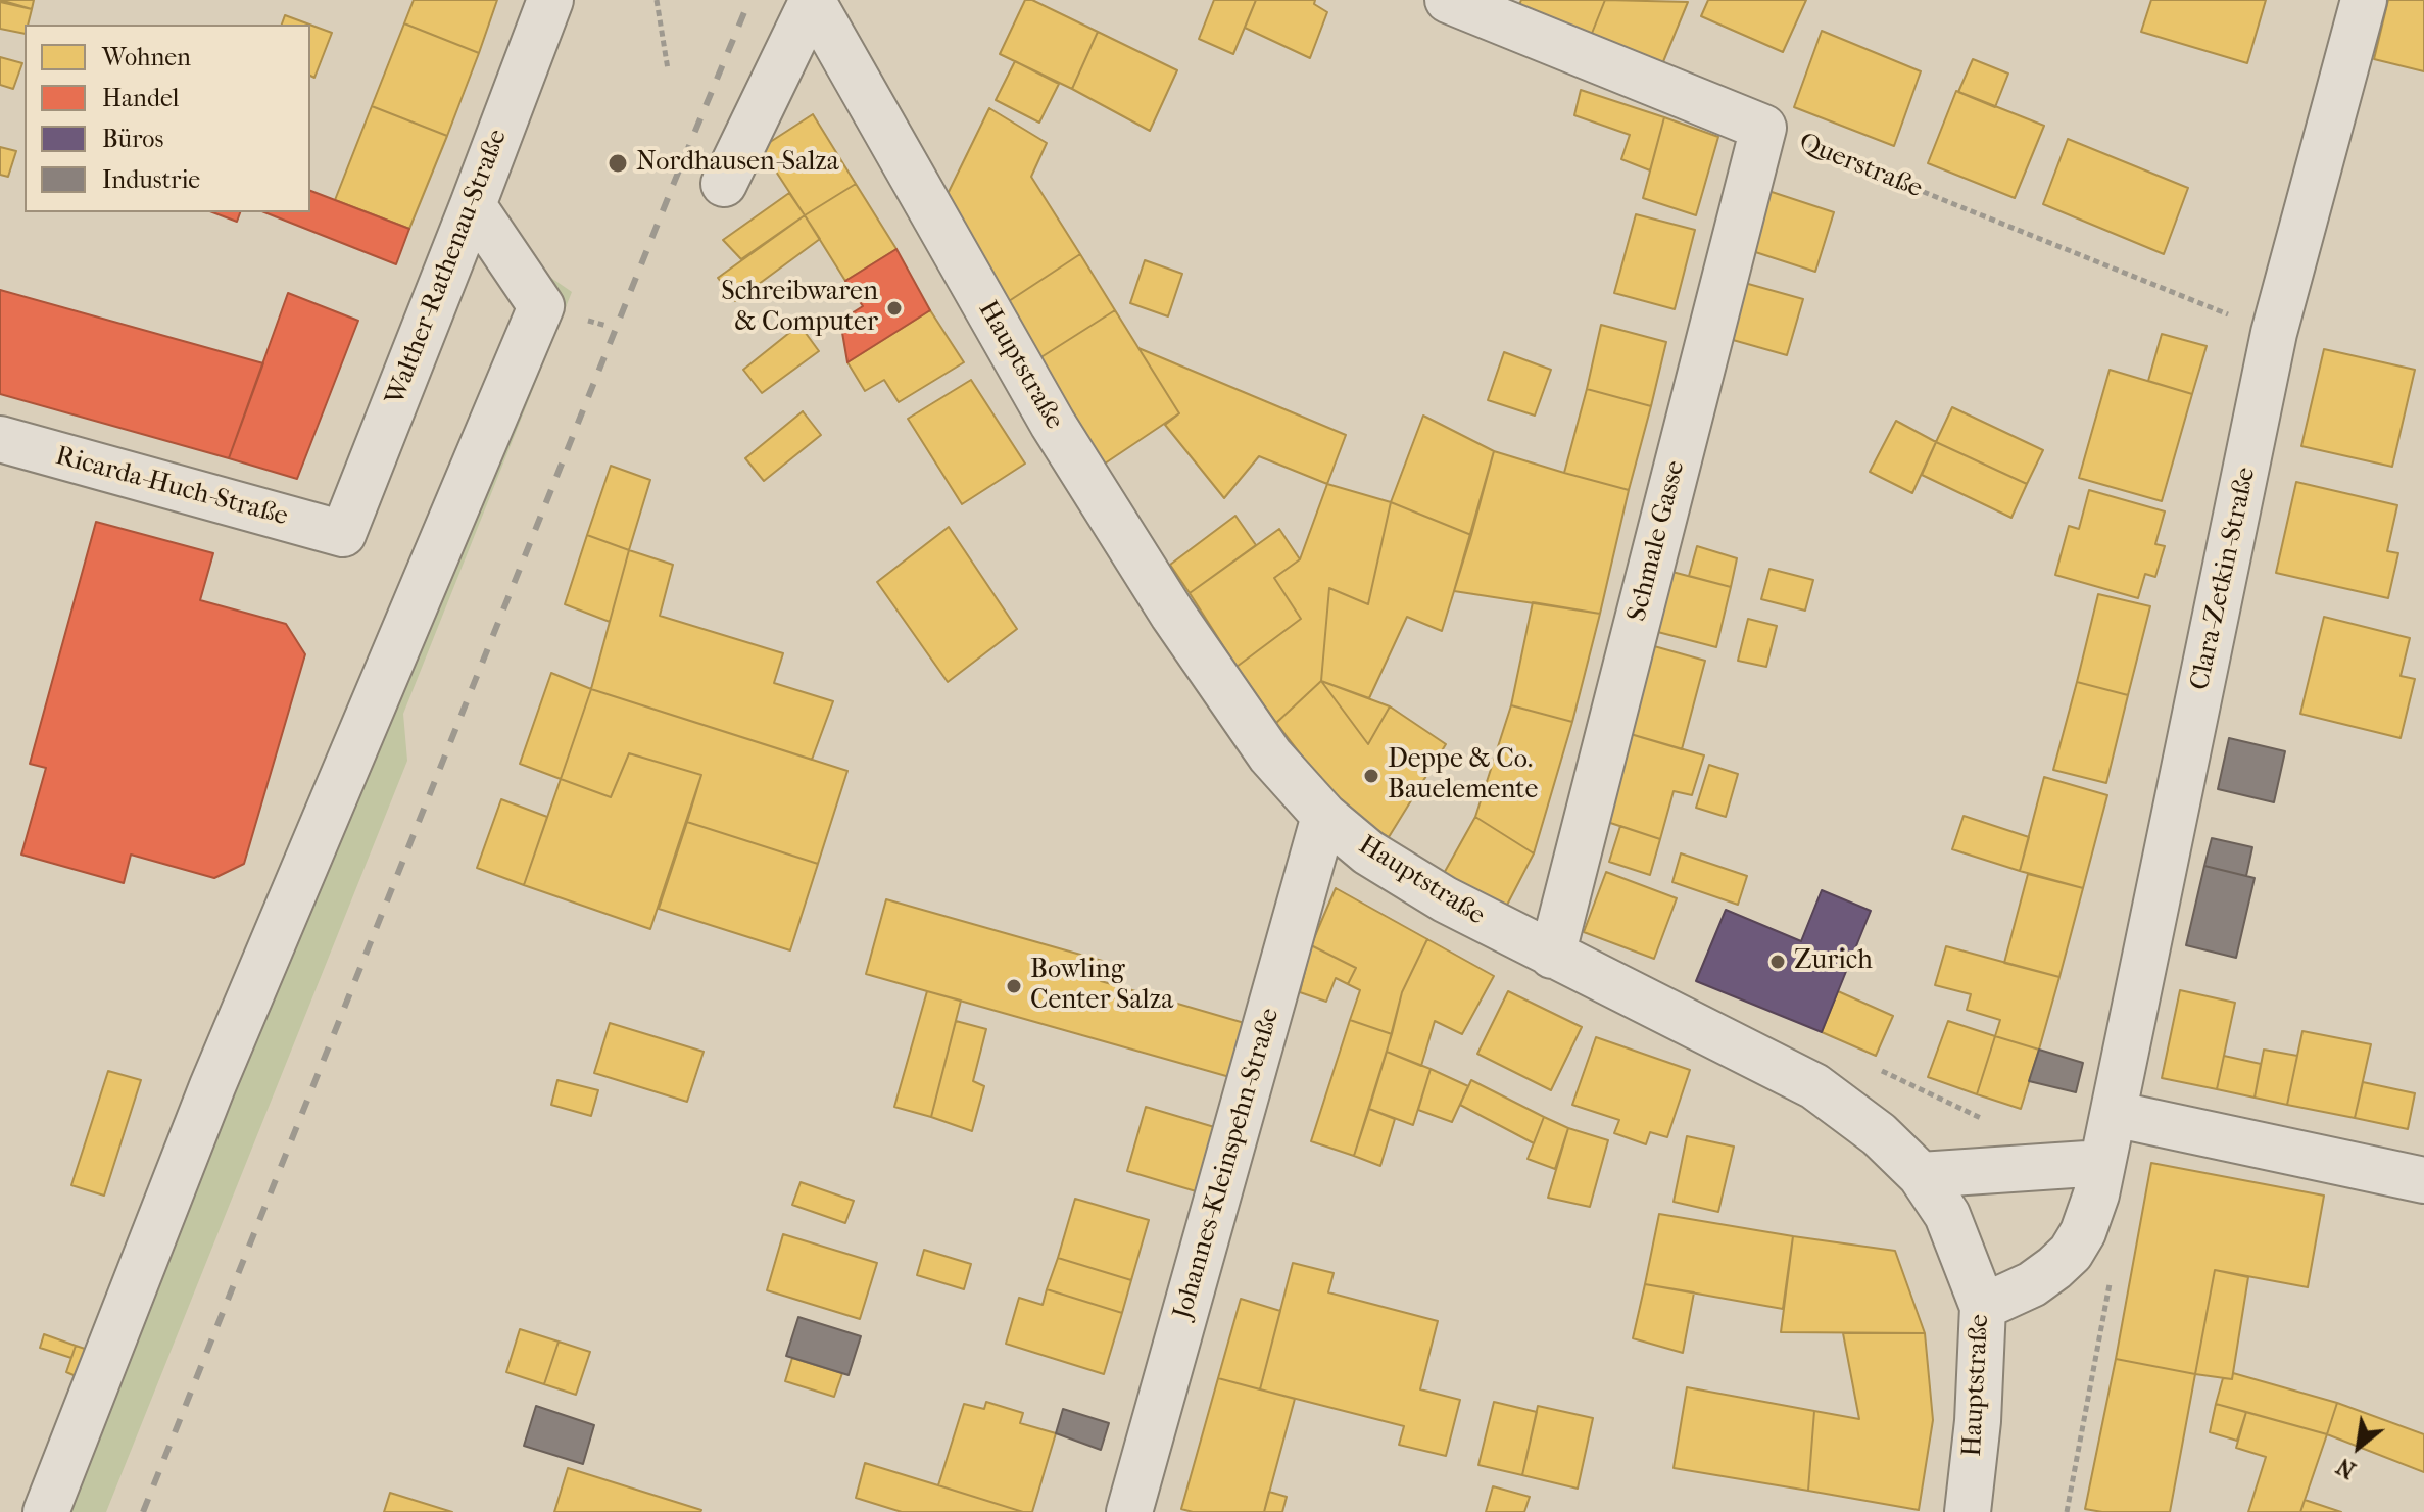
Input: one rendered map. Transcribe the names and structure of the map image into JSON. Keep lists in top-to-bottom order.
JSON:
{
  "streets": {
    "street": [
      "Querstraße",
      "Walther-Rathenau-Straße",
      "Hauptstraße",
      "Ricarda-Huch-Straße",
      "Schmale Gasse",
      "Clara-Zetkin-Straße",
      "Johannes-Kleinspehn-Straße"
    ]
  },
  "crossings": [
    ["Querstraße", "Schmale Gasse"],
    ["Querstraße", "Clara-Zetkin-Straße"],
    ["Walther-Rathenau-Straße", "Ricarda-Huch-Straße"],
    ["Hauptstraße", "Schmale Gasse"],
    ["Hauptstraße", "Clara-Zetkin-Straße"],
    ["Hauptstraße", "Johannes-Kleinspehn-Straße"]
  ],
  "places": [
    "Nordhausen-Salza",
    "Schreibwaren & Computer",
    "Deppe & Co. Bauelemente",
    "Zurich",
    "Bowling Center Salza"
  ],
  "legend": [
    "Wohnen",
    "Handel",
    "Büros",
    "Industrie"
  ],
  "north": "bottom left"
}
